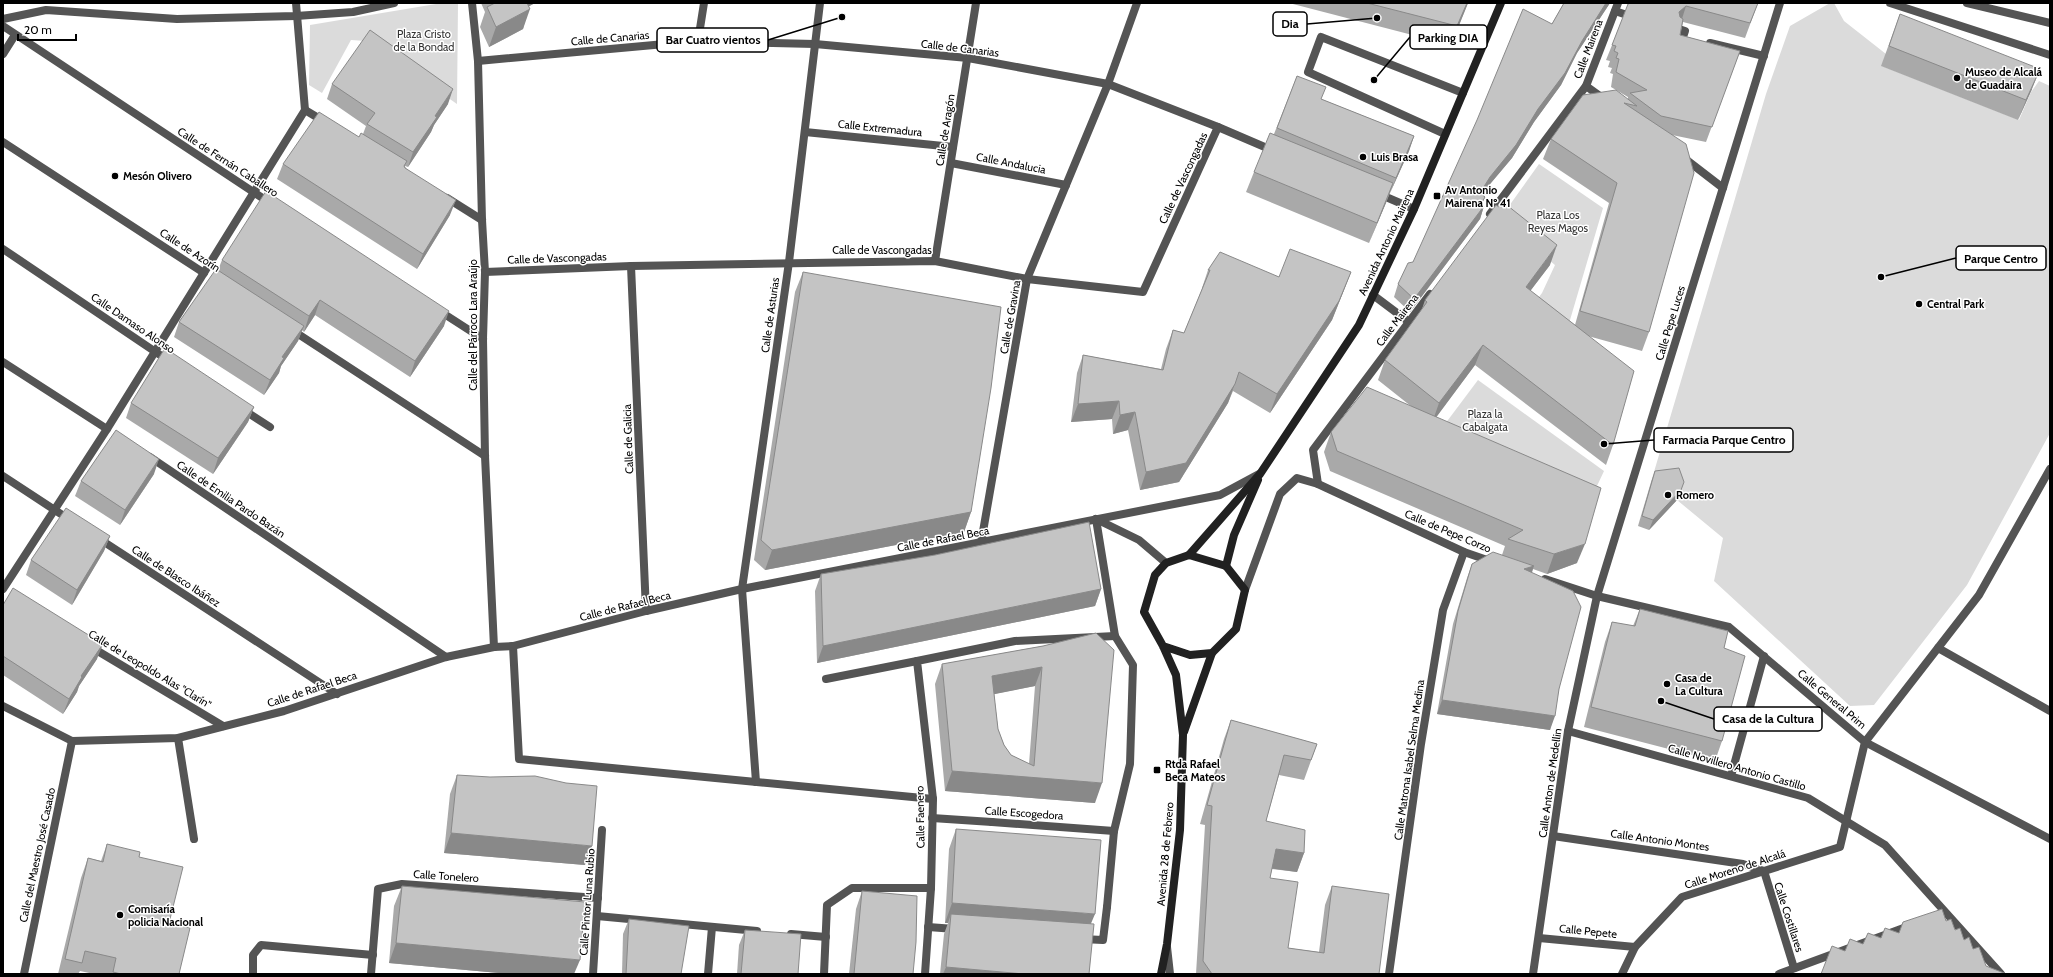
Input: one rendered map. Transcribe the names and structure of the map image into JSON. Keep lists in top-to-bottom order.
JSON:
{
  "streets": {
    "main road": ["Avenida Antonio Mairena", "Avenida 28 de Febrero"],
    "street": [
      "Calle de Canarias",
      "Calle Mairena",
      "Calle Extremadura",
      "Calle de Aragón",
      "Calle de Fernán Caballero",
      "Calle Andalucia",
      "Calle de Vascongadas",
      "Calle de Azorín",
      "Calle de Asturias",
      "Calle de Gravina",
      "Calle Damaso Alonso",
      "Calle Pepe Luces",
      "Calle del Párroco Lara Araújo",
      "Calle de Galicia",
      "Calle de Emilia Pardo Bazán",
      "Calle de Pepe Corzo",
      "Calle de Rafael Beca",
      "Calle de Blasco Ibáñez",
      "Calle de Leopoldo Alas \"Clarín\"",
      "Calle General Prim",
      "Calle Matrona Isabel Selma Medina",
      "Calle Novillero Antonio Castillo",
      "Calle Anton de Medellin",
      "Calle Escogedora",
      "Calle Faenero",
      "Calle Antonio Montes",
      "Calle del Maestro José Casado",
      "Calle Moreno de Alcalá",
      "Calle Tonelero",
      "Calle Pintor Luna Rubio",
      "Calle Costillares",
      "Calle Pepete"
    ]
  },
  "crossings": [
    ["Calle de Canarias", "Calle de Aragón"],
    ["Calle de Canarias", "Calle de Vascongadas"],
    ["Calle de Canarias", "Calle de Asturias"],
    ["Calle de Canarias", "Calle de Gravina"],
    ["Calle de Canarias", "Calle del Párroco Lara Araújo"],
    ["Calle Mairena", "Calle de Pepe Corzo"],
    ["Calle Extremadura", "Calle de Aragón"],
    ["Calle Extremadura", "Calle de Asturias"],
    ["Calle de Aragón", "Calle Andalucia"],
    ["Calle de Aragón", "Calle de Vascongadas"],
    ["Calle Andalucia", "Calle de Gravina"],
    ["Calle de Vascongadas", "Calle de Asturias"],
    ["Calle de Vascongadas", "Calle de Gravina"],
    ["Calle de Vascongadas", "Calle del Párroco Lara Araújo"],
    ["Calle de Vascongadas", "Calle de Galicia"],
    ["Avenida Antonio Mairena", "Calle de Rafael Beca"],
    ["Calle de Asturias", "Calle de Rafael Beca"],
    ["Calle de Gravina", "Calle de Rafael Beca"],
    ["Calle Pepe Luces", "Calle General Prim"],
    ["Calle Pepe Luces", "Calle Anton de Medellin"],
    ["Calle del Párroco Lara Araújo", "Calle de Rafael Beca"],
    ["Calle de Galicia", "Calle de Rafael Beca"],
    ["Calle de Emilia Pardo Bazán", "Calle de Rafael Beca"],
    ["Calle de Pepe Corzo", "Calle Matrona Isabel Selma Medina"],
    ["Calle de Pepe Corzo", "Avenida 28 de Febrero"],
    ["Calle de Rafael Beca", "Calle de Blasco Ibáñez"],
    ["Calle de Rafael Beca", "Calle de Leopoldo Alas \"Clarín\""],
    ["Calle de Rafael Beca", "Calle del Maestro José Casado"],
    ["Calle General Prim", "Calle Anton de Medellin"],
    ["Calle Novillero Antonio Castillo", "Calle Anton de Medellin"],
    ["Calle Novillero Antonio Castillo", "Calle Moreno de Alcalá"],
    ["Calle Anton de Medellin", "Calle Antonio Montes"],
    ["Calle Anton de Medellin", "Calle Pepete"],
    ["Calle Escogedora", "Calle Faenero"],
    ["Calle Antonio Montes", "Calle Moreno de Alcalá"],
    ["Calle Antonio Montes", "Calle Costillares"],
    ["Calle Moreno de Alcalá", "Calle Costillares"],
    ["Calle Moreno de Alcalá", "Calle Pepete"],
    ["Calle Tonelero", "Calle Pintor Luna Rubio"]
  ],
  "parks": ["Plaza Cristo de la Bondad", "Plaza Los Reyes Magos", "Plaza la Cabalgata"],
  "places": {
    "other": [
      "Bar Cuatro vientos",
      "Dia",
      "Museo de Alcalá de Guadaira",
      "Parking DIA",
      "Luis Brasa",
      "Mesón Olivero",
      "Parque Centro",
      "Central Park",
      "Farmacia Parque Centro",
      "Romero",
      "Casa de La Cultura",
      "Casa de la Cultura",
      "Comisaría policia Nacional"
    ],
    "transit": ["Av Antonio Mairena Nº 41", "Rtda Rafael Beca Mateos"]
  },
  "scale_bar": "20 m"
}
